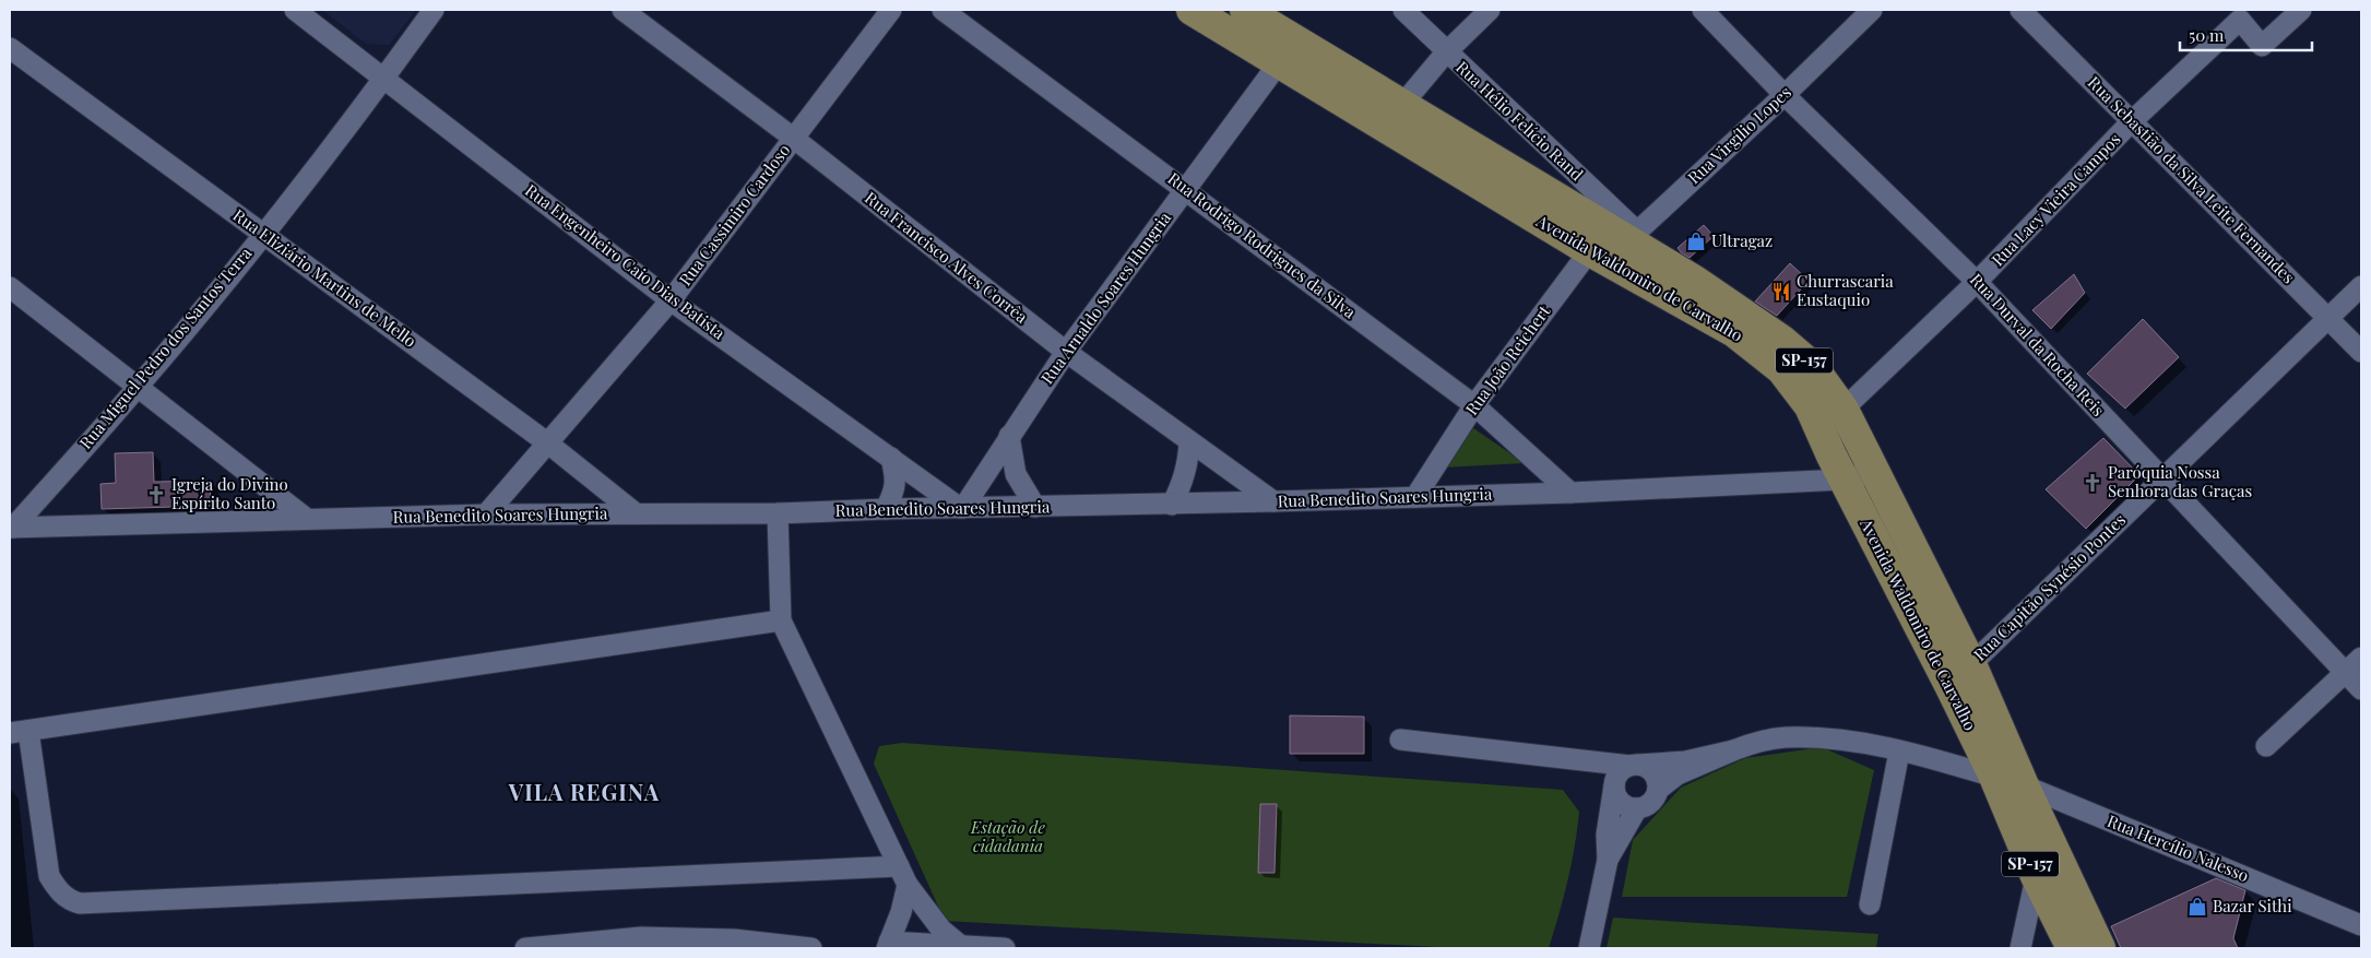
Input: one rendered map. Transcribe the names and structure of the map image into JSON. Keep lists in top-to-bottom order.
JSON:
{
  "streets": {
    "main road": ["Avenida Waldomiro de Carvalho", "SP-157"],
    "street": [
      "Rua Hélio Felício Rand",
      "Rua Virgílio Lopes",
      "Rua Sebastião da Silva Leite Fernandes",
      "Rua Lacy Vieira Campos",
      "Rua Cassimiro Cardoso",
      "Rua Rodrigo Rodrigues da Silva",
      "Rua Francisco Alves Corrêa",
      "Rua Engenheiro Caio Dias Batista",
      "Rua Eliziário Martins de Mello",
      "Rua Arnaldo Soares Hungria",
      "Rua Durval da Rocha Reis",
      "Rua Miguel Pedro dos Santos Terra",
      "Rua João Reichert",
      "Rua Benedito Soares Hungria",
      "Rua Capitão Synésio Pontes",
      "Rua Hercílio Nalesso"
    ]
  },
  "crossings": [
    ["Rua Hélio Felício Rand", "Rua Virgílio Lopes"],
    ["Rua Hélio Felício Rand", "Avenida Waldomiro de Carvalho"],
    ["Rua Hélio Felício Rand", "Rua João Reichert"],
    ["Rua Virgílio Lopes", "Avenida Waldomiro de Carvalho"],
    ["Rua Virgílio Lopes", "Rua Durval da Rocha Reis"],
    ["Rua Virgílio Lopes", "Rua João Reichert"],
    ["Rua Sebastião da Silva Leite Fernandes", "Rua Lacy Vieira Campos"],
    ["Rua Sebastião da Silva Leite Fernandes", "Rua Capitão Synésio Pontes"],
    ["Rua Lacy Vieira Campos", "Avenida Waldomiro de Carvalho"],
    ["Rua Lacy Vieira Campos", "Rua Durval da Rocha Reis"],
    ["Rua Cassimiro Cardoso", "Rua Francisco Alves Corrêa"],
    ["Rua Cassimiro Cardoso", "Rua Engenheiro Caio Dias Batista"],
    ["Rua Cassimiro Cardoso", "Rua Eliziário Martins de Mello"],
    ["Rua Cassimiro Cardoso", "Rua Benedito Soares Hungria"],
    ["Rua Rodrigo Rodrigues da Silva", "Rua Arnaldo Soares Hungria"],
    ["Rua Rodrigo Rodrigues da Silva", "Rua João Reichert"],
    ["Rua Rodrigo Rodrigues da Silva", "Rua Benedito Soares Hungria"],
    ["Rua Francisco Alves Corrêa", "Rua Arnaldo Soares Hungria"],
    ["Rua Francisco Alves Corrêa", "Rua Benedito Soares Hungria"],
    ["Rua Engenheiro Caio Dias Batista", "Rua Arnaldo Soares Hungria"],
    ["Rua Engenheiro Caio Dias Batista", "Rua Miguel Pedro dos Santos Terra"],
    ["Rua Engenheiro Caio Dias Batista", "Rua Benedito Soares Hungria"],
    ["Rua Eliziário Martins de Mello", "Rua Miguel Pedro dos Santos Terra"],
    ["Rua Eliziário Martins de Mello", "Rua Benedito Soares Hungria"],
    ["Avenida Waldomiro de Carvalho", "Rua Arnaldo Soares Hungria"],
    ["Avenida Waldomiro de Carvalho", "Rua João Reichert"],
    ["Avenida Waldomiro de Carvalho", "Rua Benedito Soares Hungria"],
    ["Avenida Waldomiro de Carvalho", "Rua Capitão Synésio Pontes"],
    ["Avenida Waldomiro de Carvalho", "Rua Hercílio Nalesso"],
    ["Rua Arnaldo Soares Hungria", "Rua Benedito Soares Hungria"],
    ["Rua Durval da Rocha Reis", "Rua Capitão Synésio Pontes"],
    ["Rua Miguel Pedro dos Santos Terra", "Rua Benedito Soares Hungria"],
    ["Rua João Reichert", "Rua Benedito Soares Hungria"]
  ],
  "districts": ["VILA REGINA"],
  "parks": ["Estação de cidadania"],
  "places": {
    "shop": ["Ultragaz", "Bazar Sithi"],
    "restaurant": ["Churrascaria Eustaquio"],
    "church": ["Paróquia Nossa Senhora das Graças", "Igreja do Divino Espírito Santo"]
  },
  "scale_bar": "50 m"
}
